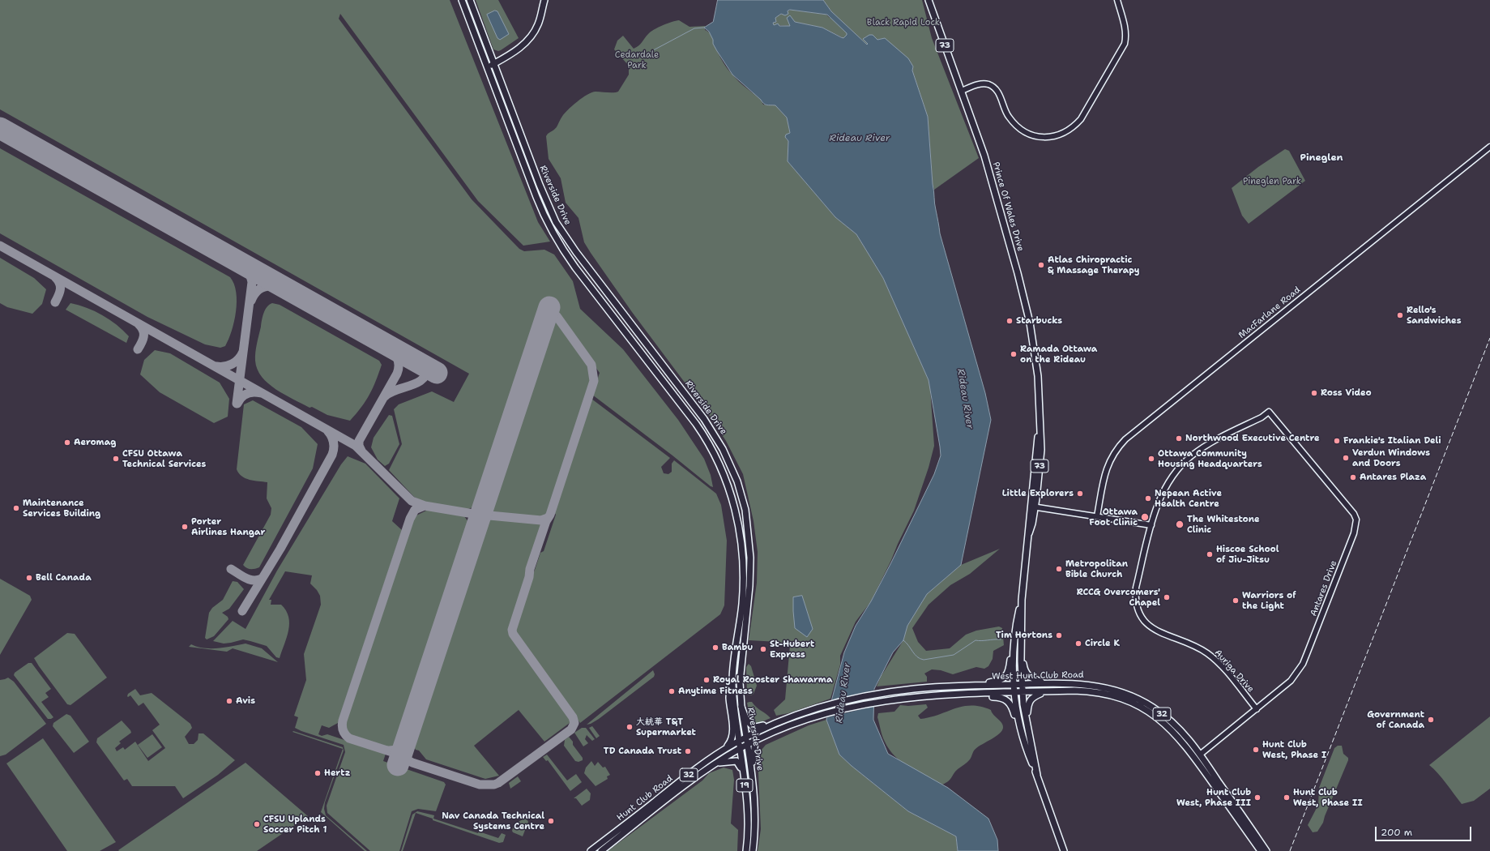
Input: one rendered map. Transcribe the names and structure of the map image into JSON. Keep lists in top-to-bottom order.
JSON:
{
  "streets": {
    "main road": [
      "73",
      "Riverside Drive",
      "Prince Of Wales Drive",
      "West Hunt Club Road",
      "32",
      "19",
      "Hunt Club Road"
    ],
    "street": ["MacFarlane Road", "Antares Drive", "Auriga Drive"]
  },
  "crossings": [
    ["Riverside Drive", "Hunt Club Road"],
    ["Prince Of Wales Drive", "West Hunt Club Road"],
    ["Antares Drive", "Auriga Drive"],
    ["Antares Drive", "West Hunt Club Road"],
    ["West Hunt Club Road", "Hunt Club Road"]
  ],
  "districts": ["Pineglen"],
  "water": ["Rideau River"],
  "parks": ["Black Rapid Lock", "Cedardale Park", "Pineglen Park"],
  "places": [
    "Atlas Chiropractic & Massage Therapy",
    "Rello's Sandwiches",
    "Starbucks",
    "Ramada Ottawa on the Rideau",
    "Ross Video",
    "Northwood Executive Centre",
    "Frankie's Italian Deli",
    "Aeromag",
    "Verdun Windows and Doors",
    "CFSU Ottawa Technical Services",
    "Ottawa Community Housing Headquarters",
    "Antares Plaza",
    "Little Explorers",
    "Nepean Active Health Centre",
    "Maintenance Services Building",
    "Ottawa Foot Clinic",
    "The Whitestone Clinic",
    "Porter Airlines Hangar",
    "Hiscoe School of Jiu-Jitsu",
    "Metropolitan Bible Church",
    "Bell Canada",
    "RCCG Overcomers' Chapel",
    "Warriors of the Light",
    "Tim Hortons",
    "Circle K",
    "Bambu",
    "St-Hubert Express",
    "Royal Rooster Shawarma",
    "Anytime Fitness",
    "Avis",
    "Government of Canada",
    "大統華 T&T Supermarket",
    "Hunt Club West, Phase I",
    "TD Canada Trust",
    "Hertz",
    "Hunt Club West, Phase III",
    "Hunt Club West, Phase II",
    "Nav Canada Technical Systems Centre",
    "CFSU Uplands Soccer Pitch 1"
  ],
  "scale_bar": "200 m"
}
